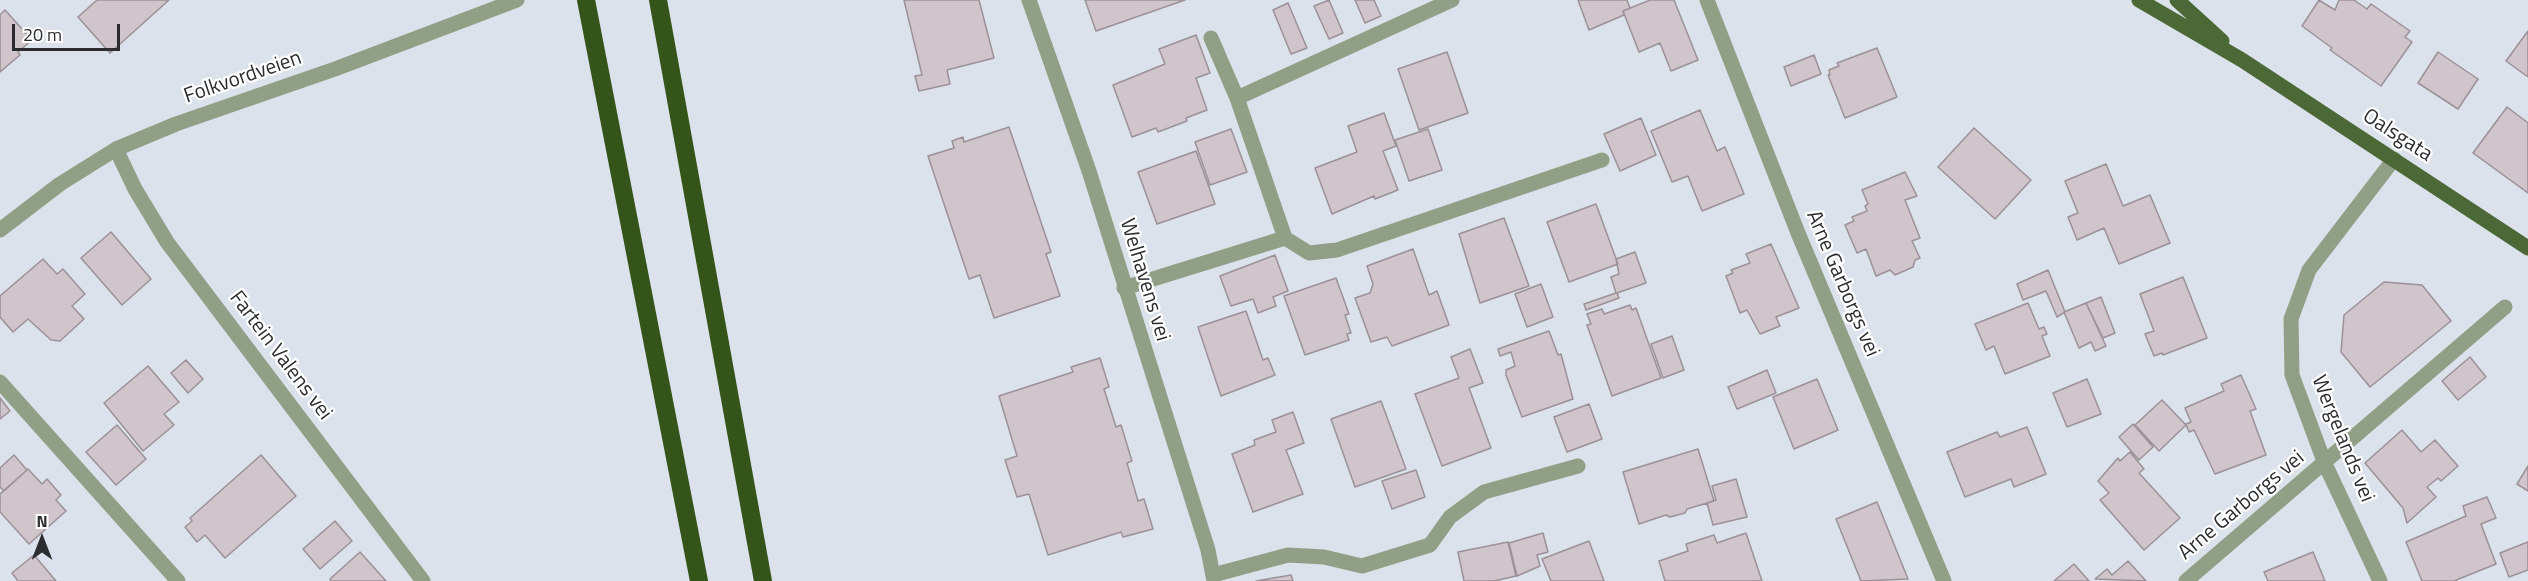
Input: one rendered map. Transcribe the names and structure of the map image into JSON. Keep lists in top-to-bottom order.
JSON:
{
  "streets": {
    "main road": ["Oalsgata"],
    "street": [
      "Folkvordveien",
      "Welhavens vei",
      "Arne Garborgs vei",
      "Fartein Valens vei",
      "Wergelands vei"
    ]
  },
  "crossings": [
    ["Folkvordveien", "Fartein Valens vei"],
    ["Oalsgata", "Wergelands vei"],
    ["Arne Garborgs vei", "Wergelands vei"]
  ],
  "scale_bar": "20 m",
  "north": "top"
}
